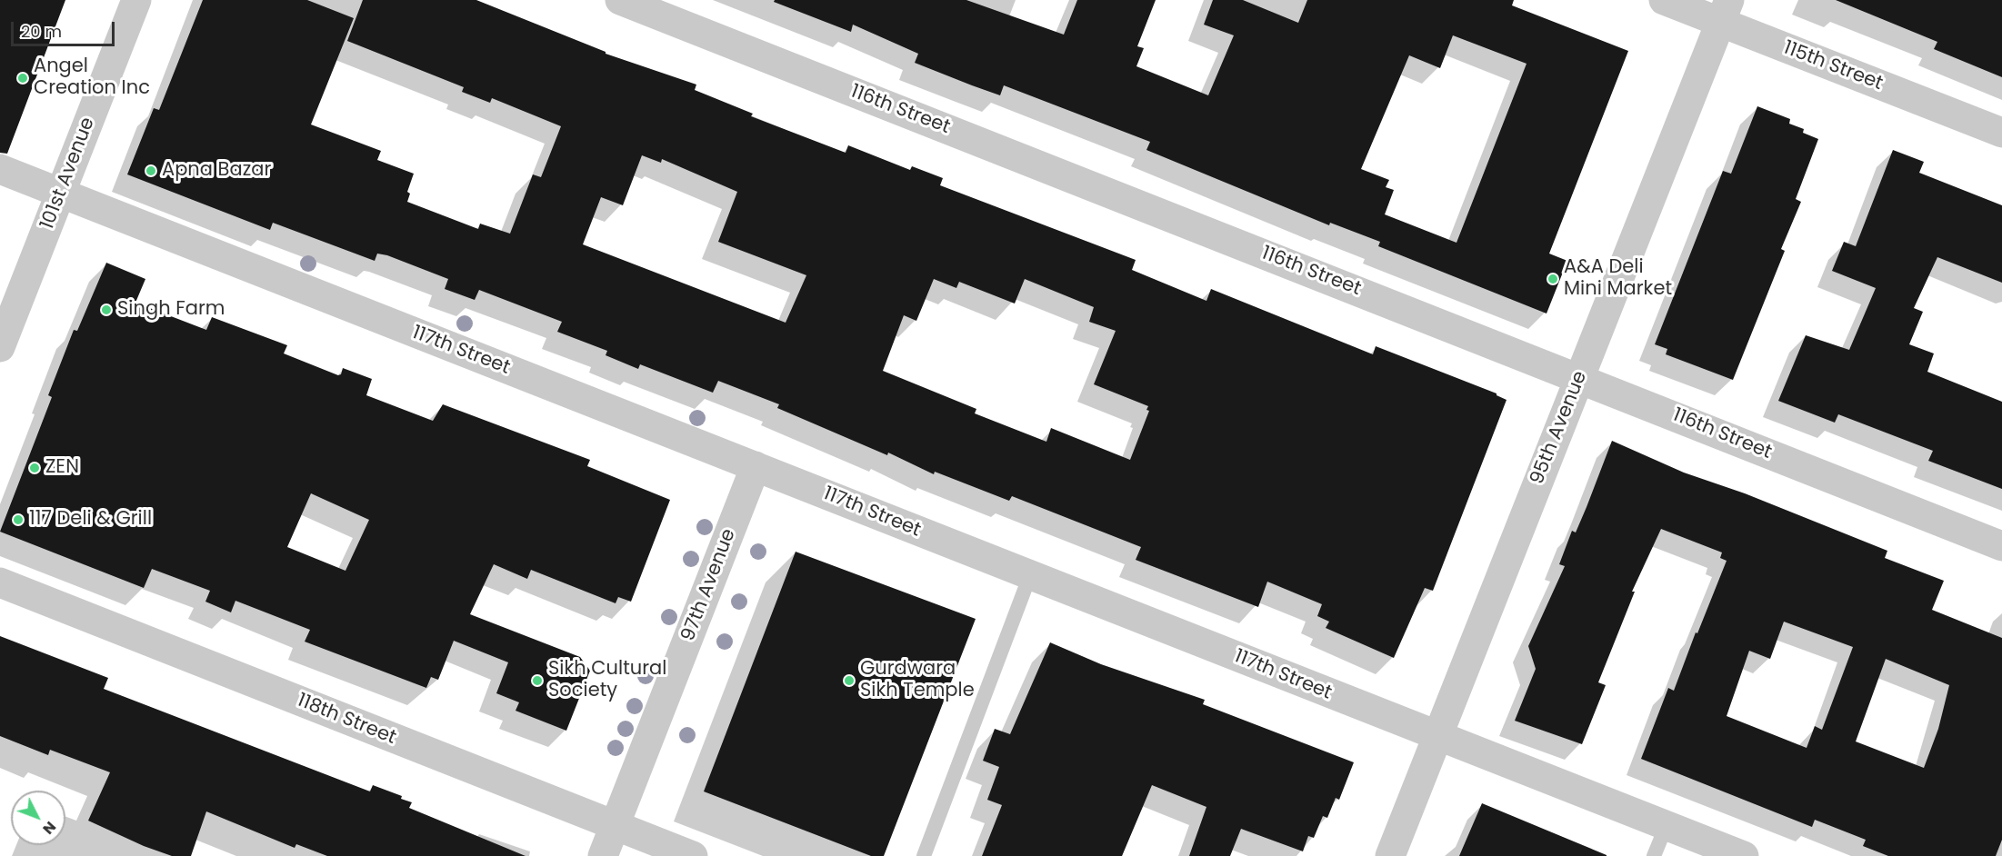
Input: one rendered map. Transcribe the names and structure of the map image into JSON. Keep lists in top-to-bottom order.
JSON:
{
  "streets": {
    "street": [
      "115th Street",
      "116th Street",
      "101st Avenue",
      "117th Street",
      "95th Avenue",
      "97th Avenue",
      "118th Street"
    ]
  },
  "crossings": [
    ["115th Street", "95th Avenue"],
    ["116th Street", "95th Avenue"],
    ["101st Avenue", "117th Street"],
    ["117th Street", "95th Avenue"],
    ["117th Street", "97th Avenue"],
    ["97th Avenue", "118th Street"]
  ],
  "places": [
    "Angel Creation Inc",
    "Apna Bazar",
    "A&A Deli Mini Market",
    "Singh Farm",
    "ZEN",
    "117 Deli & Grill",
    "Sikh Cultural Society",
    "Gurdwara Sikh Temple"
  ],
  "scale_bar": "20 m",
  "north": "bottom right"
}
